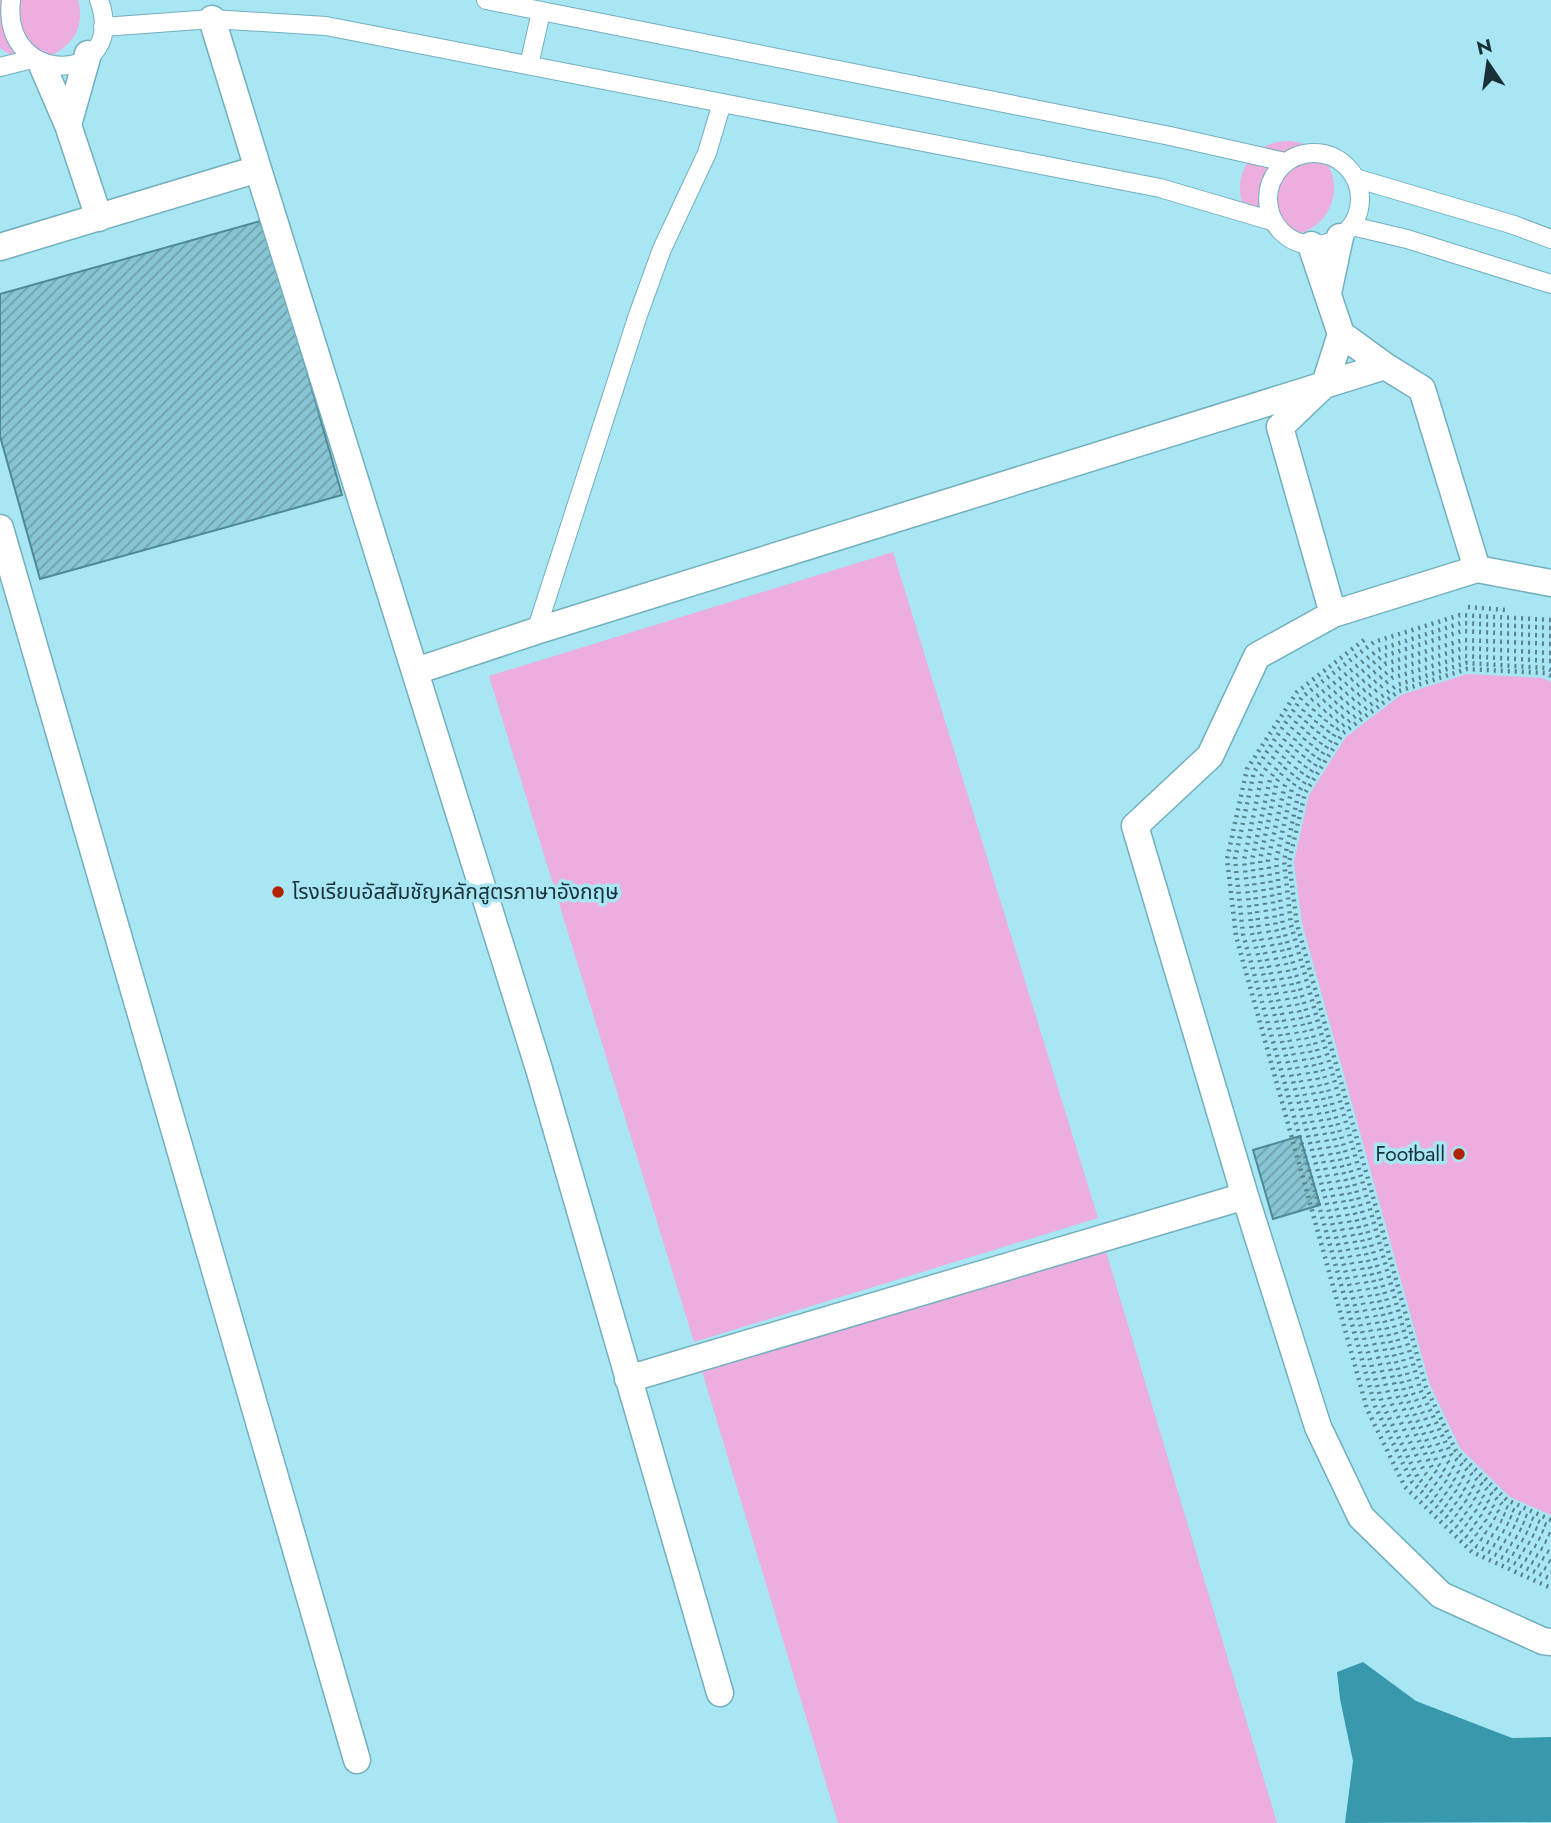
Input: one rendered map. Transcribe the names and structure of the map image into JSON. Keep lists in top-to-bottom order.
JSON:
{
  "places": ["โรงเรียนอัสสัมชัญหลักสูตรภาษาอังกฤษ", "Football"],
  "north": "top"
}
